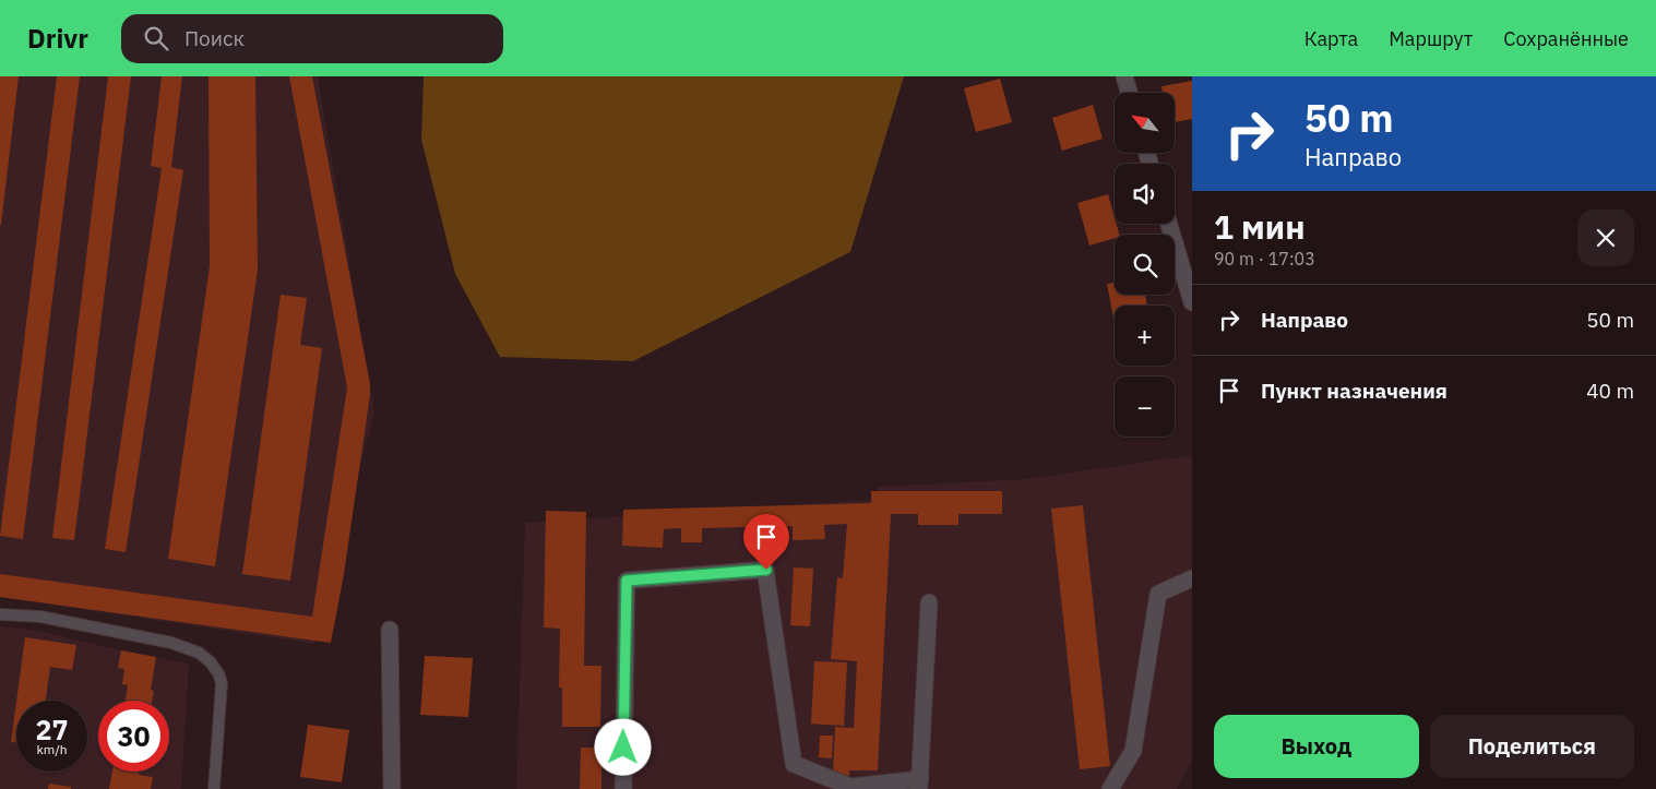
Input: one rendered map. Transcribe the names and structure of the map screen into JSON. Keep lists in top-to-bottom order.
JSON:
{
  "north": "top left",
  "page": {
    "header": "Drivr",
    "search": "Поиск",
    "nav": ["Карта", "Маршрут", "Сохранённые"],
    "turn": ["50 m", "Направо"],
    "map_buttons": ["+", "−"],
    "heading": ["1 мин", "90 m · 17:03"],
    "list": [
      {
        "name": "Направо",
        "value": "50 m"
      },
      {
        "name": "Пункт назначения",
        "value": "40 m"
      }
    ],
    "speed": "27 km/h",
    "limit": "30",
    "buttons": ["Выход", "Поделиться"]
  }
}
